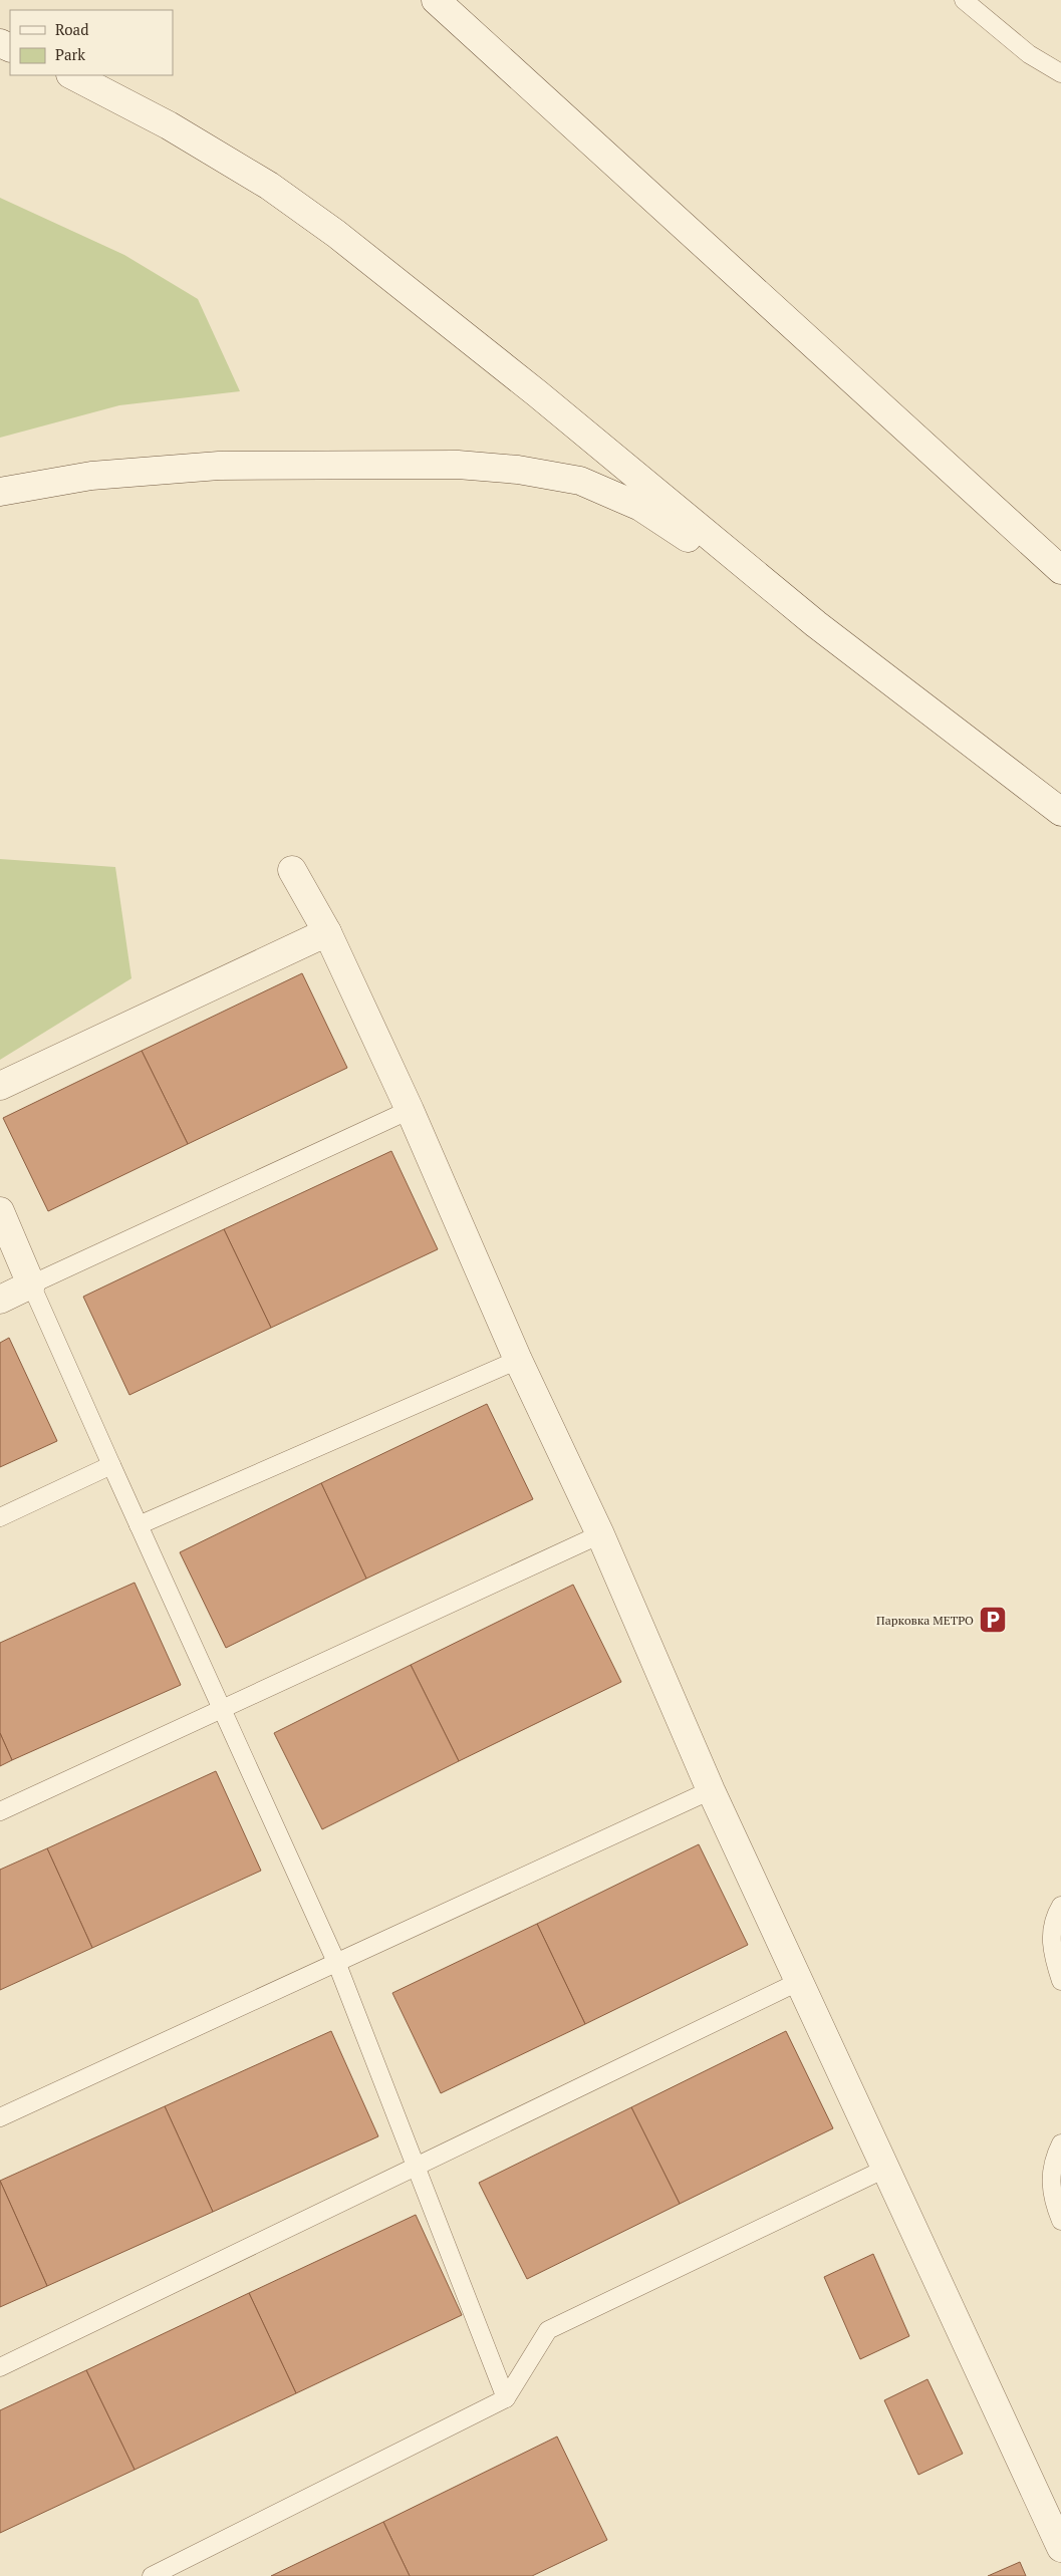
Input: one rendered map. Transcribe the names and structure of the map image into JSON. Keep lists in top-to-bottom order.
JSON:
{
  "places": {
    "parking": ["Парковка МЕТРО"]
  },
  "legend": ["Road", "Park"]
}
